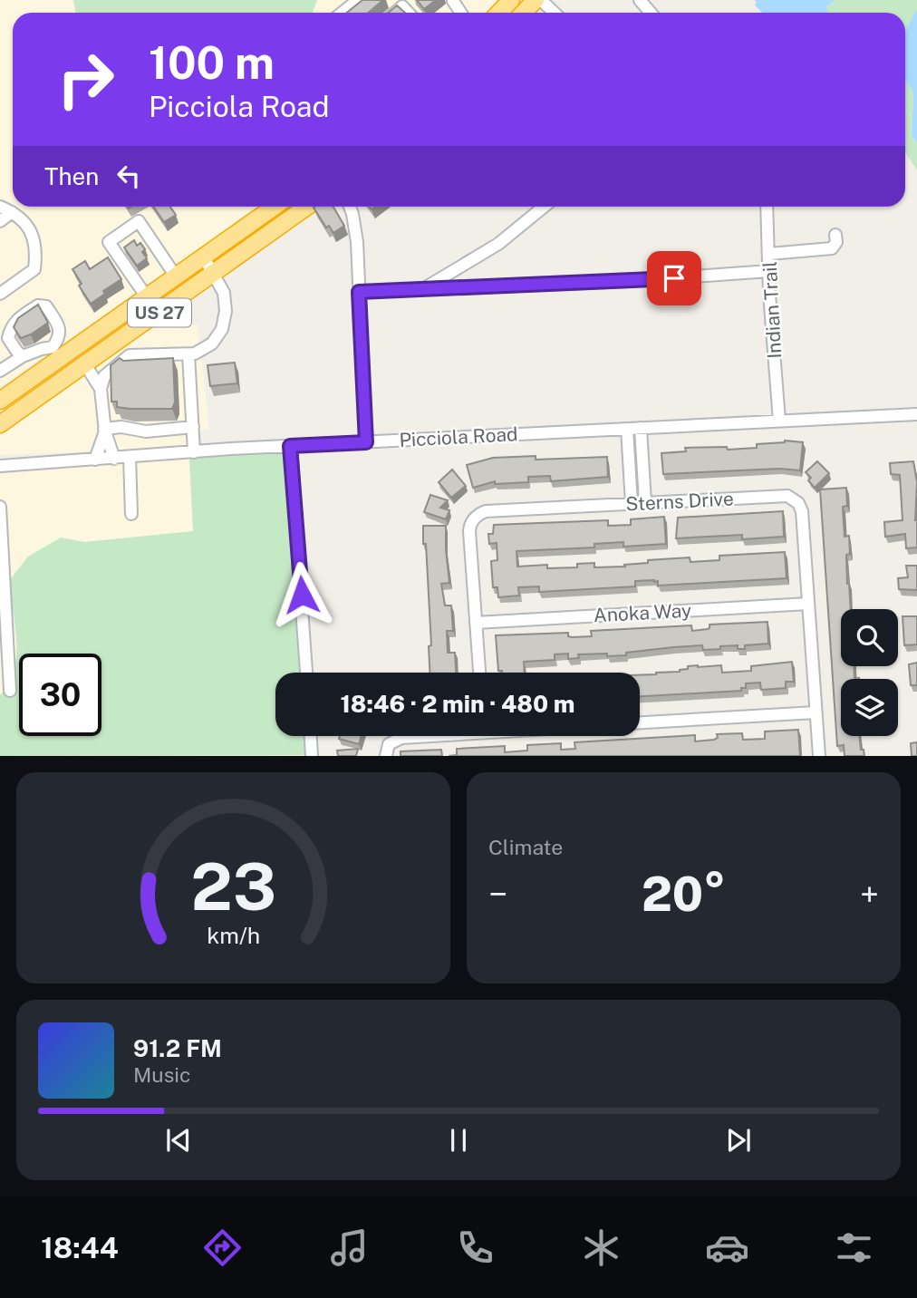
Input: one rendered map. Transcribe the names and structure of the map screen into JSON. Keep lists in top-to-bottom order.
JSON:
{
  "streets": {
    "highway": ["US 27"],
    "street": [
      "Indian Trail",
      "Picciola Road",
      "Sterns Drive",
      "Anoka Way"
    ]
  },
  "crossings": [
    ["Indian Trail", "Picciola Road"],
    ["Sterns Drive", "Anoka Way"]
  ],
  "page": {
    "turn": ["100 m", "Picciola Road"],
    "then": "Then",
    "limit": "30",
    "trip": "18:46 · 2 min · 480 m",
    "tile": "Climate",
    "heat": ["−", "20°", "+"],
    "song": ["91.2 FM", "Music"],
    "tabs": "18:44",
    "gauge": ["23", "km/h"]
  }
}
